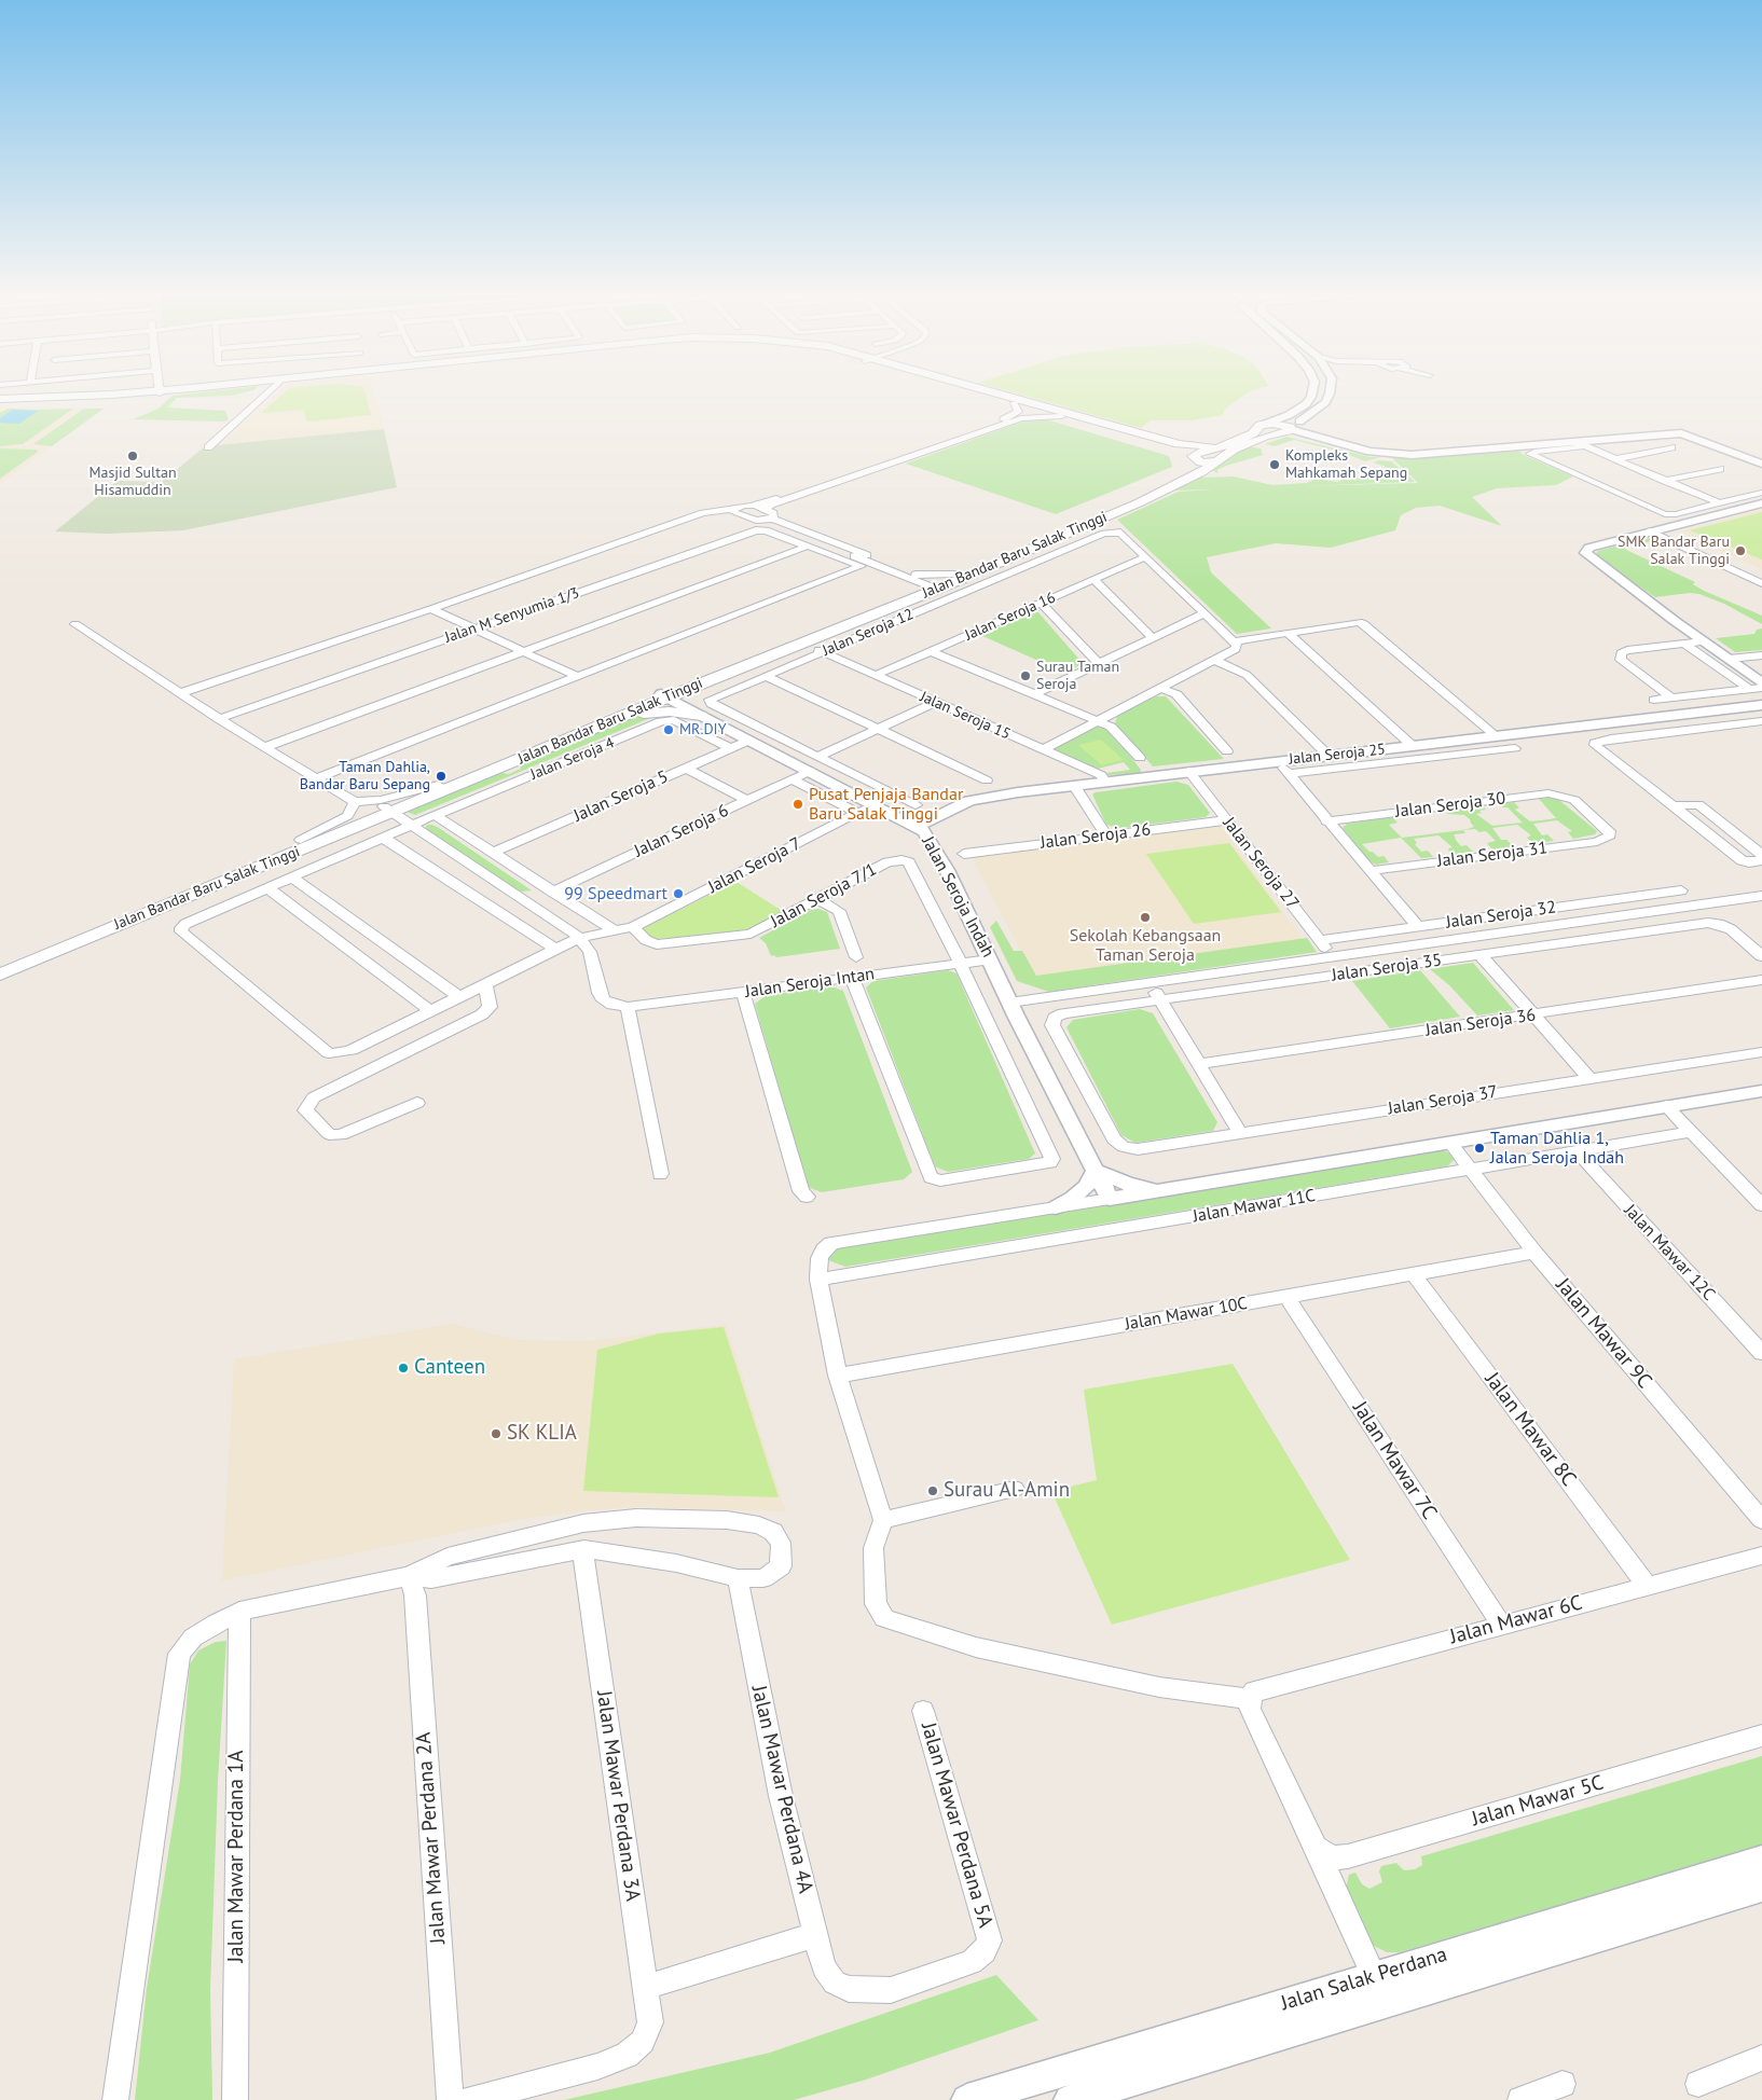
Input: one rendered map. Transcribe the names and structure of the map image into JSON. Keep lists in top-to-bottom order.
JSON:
{
  "streets": {
    "main road": ["Jalan Bandar Baru Salak Tinggi"],
    "street": [
      "Jalan M Senyumia 1/3",
      "Jalan Seroja 16",
      "Jalan Seroja 12",
      "Jalan Seroja 15",
      "Jalan Seroja 25",
      "Jalan Seroja 4",
      "Jalan Seroja 5",
      "Jalan Seroja 30",
      "Jalan Seroja 6",
      "Jalan Seroja 26",
      "Jalan Seroja 31",
      "Jalan Seroja 27",
      "Jalan Seroja 7",
      "Jalan Seroja 7/1",
      "Jalan Seroja Indah",
      "Jalan Seroja 32",
      "Jalan Seroja 35",
      "Jalan Seroja Intan",
      "Jalan Seroja 36",
      "Jalan Seroja 37",
      "Jalan Mawar 11C",
      "Jalan Mawar 12C",
      "Jalan Mawar 10C",
      "Jalan Mawar 9C",
      "Jalan Mawar 8C",
      "Jalan Mawar 7C",
      "Jalan Mawar 6C",
      "Jalan Mawar Perdana 4A",
      "Jalan Mawar Perdana 3A",
      "Jalan Mawar 5C",
      "Jalan Mawar Perdana 5A",
      "Jalan Mawar Perdana 2A",
      "Jalan Mawar Perdana 1A",
      "Jalan Salak Perdana"
    ]
  },
  "crossings": [
    ["Jalan Bandar Baru Salak Tinggi", "Jalan Seroja Indah"],
    ["Jalan Seroja 16", "Jalan Seroja 12"],
    ["Jalan Seroja 16", "Jalan Seroja 15"],
    ["Jalan Seroja 12", "Jalan Seroja 15"],
    ["Jalan Seroja 12", "Jalan Seroja Indah"],
    ["Jalan Seroja 15", "Jalan Seroja 25"],
    ["Jalan Seroja 15", "Jalan Seroja 6"],
    ["Jalan Seroja 25", "Jalan Seroja 27"],
    ["Jalan Seroja 25", "Jalan Seroja Indah"],
    ["Jalan Seroja 4", "Jalan Seroja 5"],
    ["Jalan Seroja 5", "Jalan Seroja Indah"],
    ["Jalan Seroja 30", "Jalan Seroja 31"],
    ["Jalan Seroja 6", "Jalan Seroja Indah"],
    ["Jalan Seroja 26", "Jalan Seroja 27"],
    ["Jalan Seroja 27", "Jalan Seroja 32"],
    ["Jalan Seroja 7", "Jalan Seroja 7/1"],
    ["Jalan Seroja 7", "Jalan Seroja Indah"],
    ["Jalan Seroja 7/1", "Jalan Seroja Intan"],
    ["Jalan Seroja Indah", "Jalan Seroja Intan"],
    ["Jalan Seroja 35", "Jalan Seroja 37"],
    ["Jalan Mawar 11C", "Jalan Mawar 12C"],
    ["Jalan Mawar 11C", "Jalan Mawar 9C"],
    ["Jalan Mawar 10C", "Jalan Mawar 9C"],
    ["Jalan Mawar 10C", "Jalan Mawar 8C"],
    ["Jalan Mawar 10C", "Jalan Mawar 7C"],
    ["Jalan Mawar 8C", "Jalan Mawar 6C"],
    ["Jalan Mawar 7C", "Jalan Mawar 6C"],
    ["Jalan Mawar Perdana 4A", "Jalan Mawar Perdana 5A"]
  ],
  "places": [
    "Masjid Sultan Hisamuddin",
    "Kompleks Mahkamah Sepang",
    "SMK Bandar Baru Salak Tinggi",
    "Surau Taman Seroja",
    "MR.DIY",
    "Taman Dahlia, Bandar Baru Sepang",
    "Pusat Penjaja Bandar Baru Salak Tinggi",
    "99 Speedmart",
    "Sekolah Kebangsaan Taman Seroja",
    "Taman Dahlia 1, Jalan Seroja Indah",
    "Canteen",
    "SK KLIA",
    "Surau Al-Amin"
  ]
}
